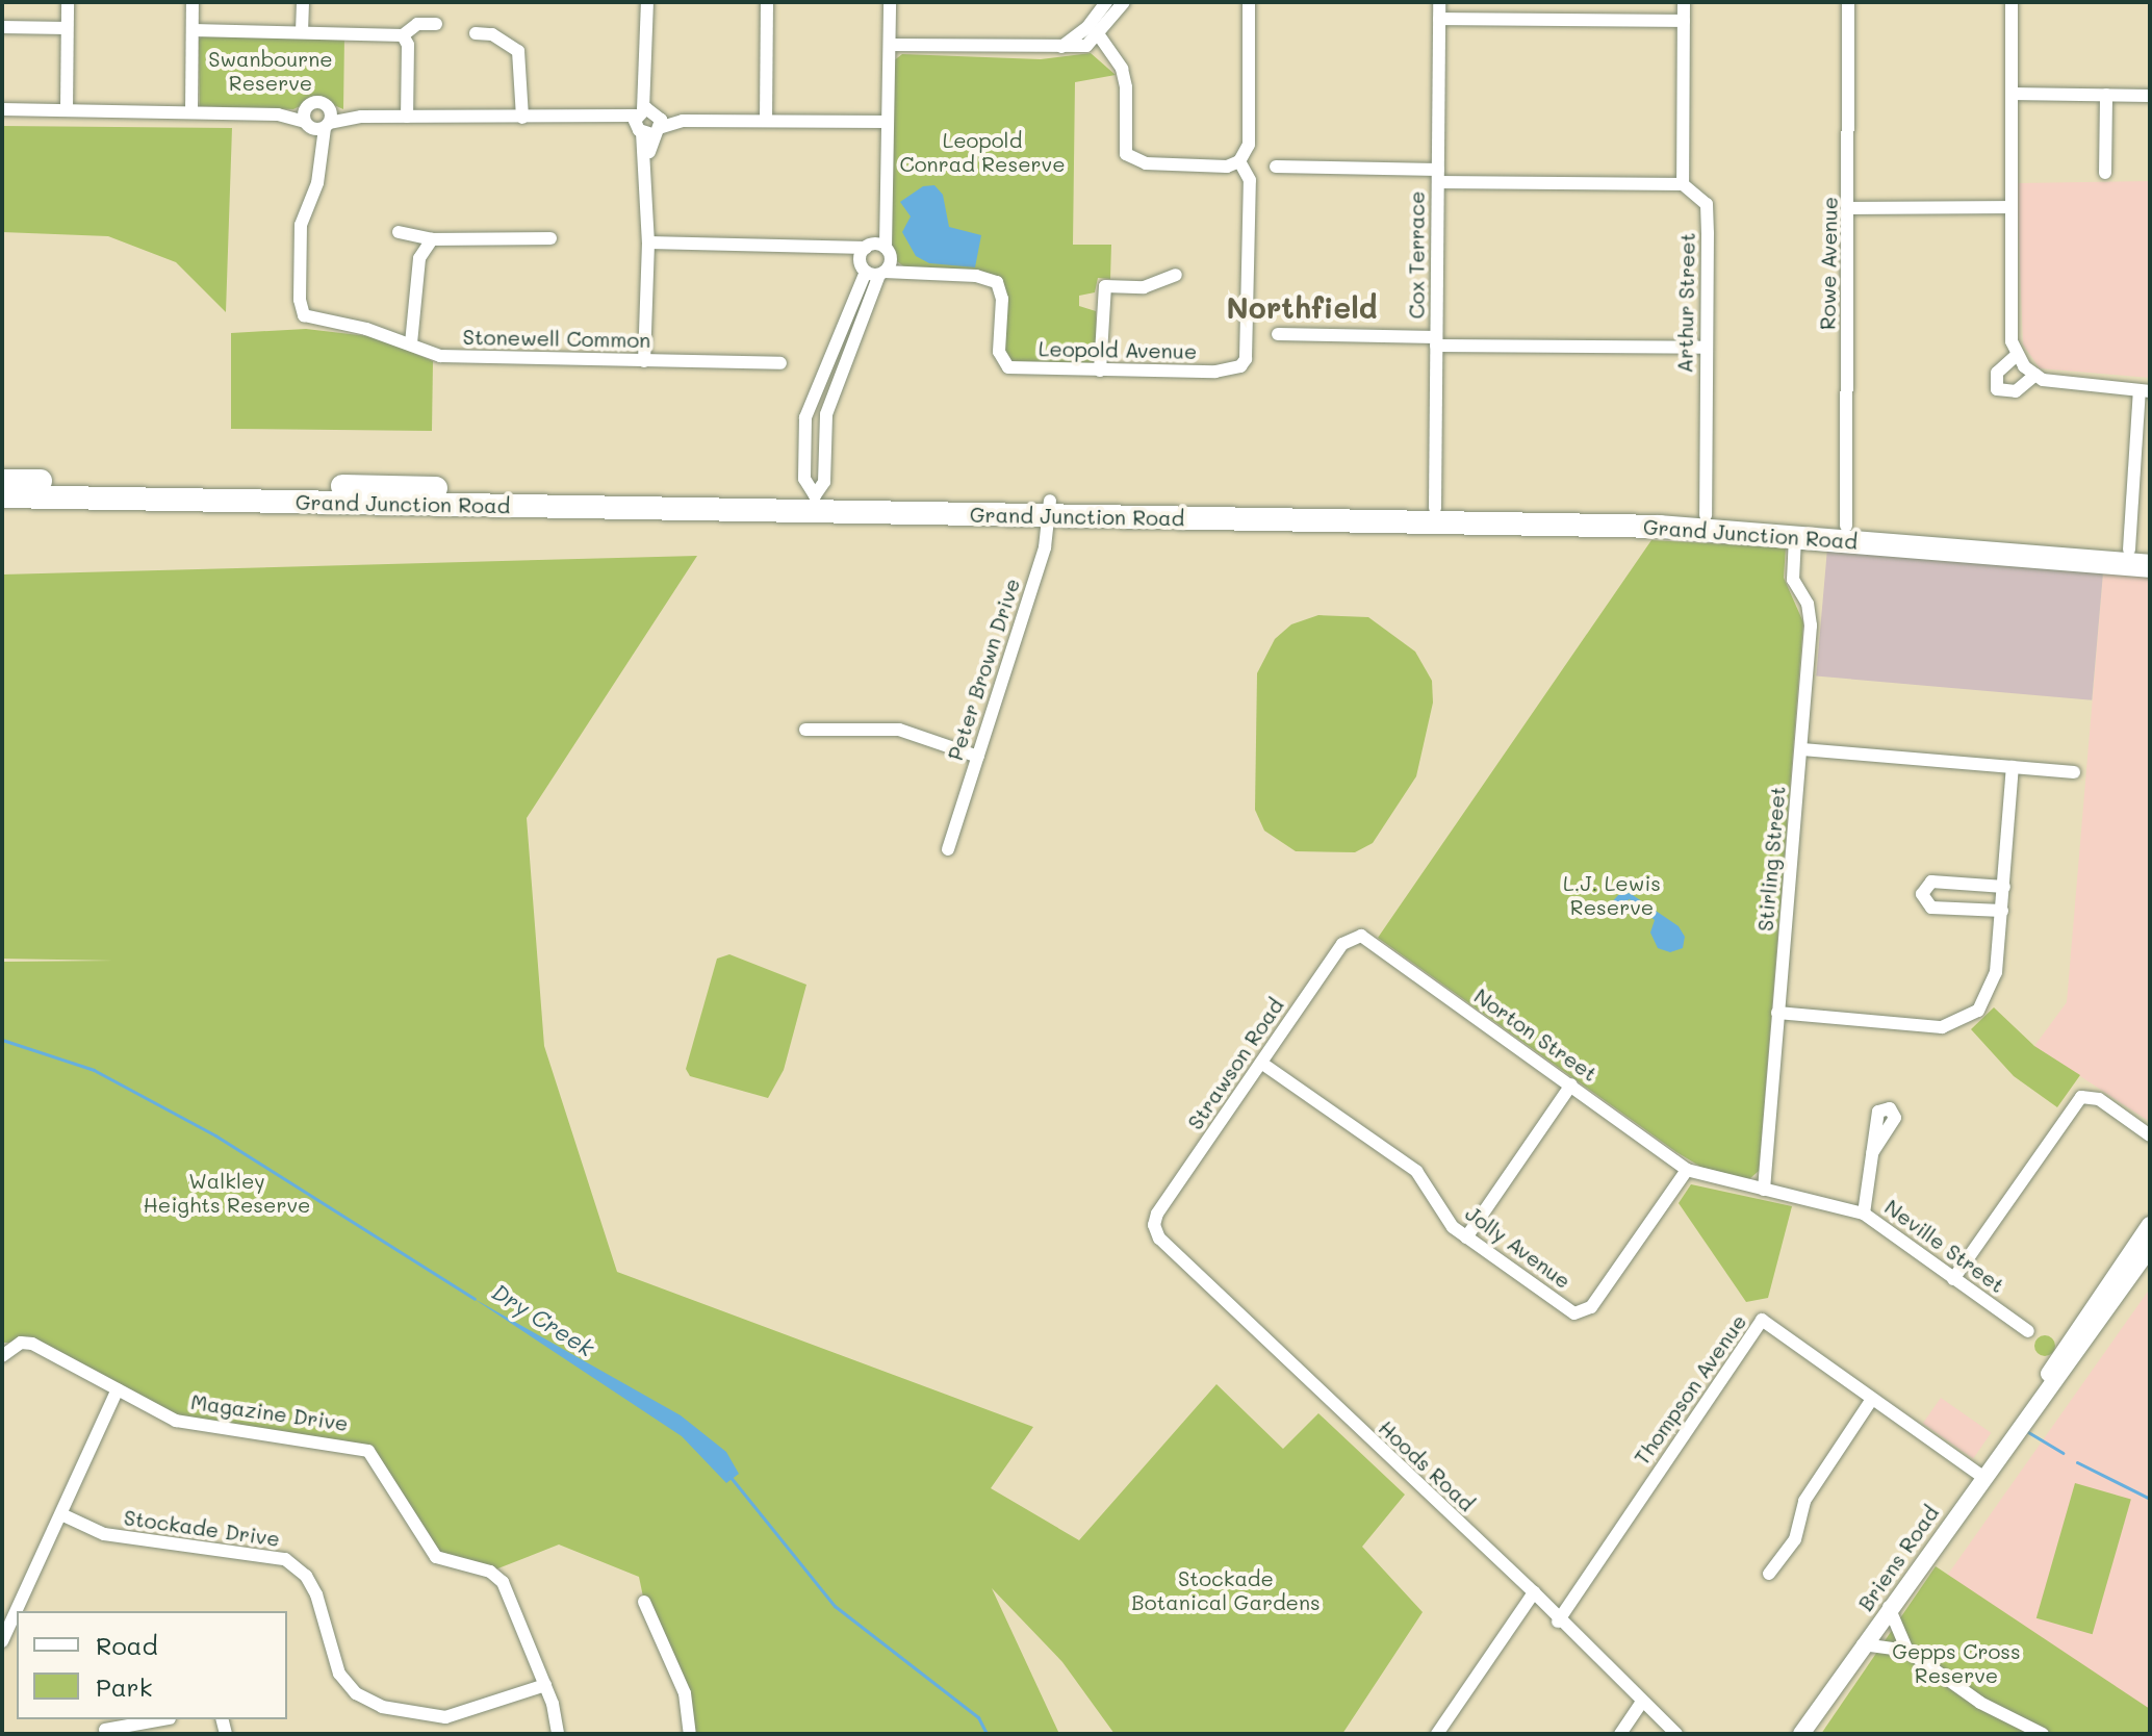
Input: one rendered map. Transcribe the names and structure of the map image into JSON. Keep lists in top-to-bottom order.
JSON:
{
  "streets": {
    "highway": ["Grand Junction Road"],
    "main road": ["Briens Road"],
    "street": [
      "Cox Terrace",
      "Rowe Avenue",
      "Arthur Street",
      "Stonewell Common",
      "Leopold Avenue",
      "Peter Brown Drive",
      "Stirling Street",
      "Norton Street",
      "Strawson Road",
      "Neville Street",
      "Jolly Avenue",
      "Thompson Avenue",
      "Magazine Drive",
      "Hoods Road",
      "Stockade Drive"
    ]
  },
  "crossings": [
    ["Cox Terrace", "Grand Junction Road"],
    ["Rowe Avenue", "Grand Junction Road"],
    ["Arthur Street", "Grand Junction Road"],
    ["Grand Junction Road", "Peter Brown Drive"],
    ["Grand Junction Road", "Stirling Street"],
    ["Stirling Street", "Neville Street"],
    ["Norton Street", "Strawson Road"],
    ["Norton Street", "Neville Street"],
    ["Norton Street", "Jolly Avenue"],
    ["Strawson Road", "Jolly Avenue"],
    ["Strawson Road", "Hoods Road"],
    ["Neville Street", "Jolly Avenue"],
    ["Thompson Avenue", "Hoods Road"],
    ["Thompson Avenue", "Briens Road"],
    ["Magazine Drive", "Stockade Drive"]
  ],
  "districts": ["Northfield"],
  "water": ["Dry Creek"],
  "parks": [
    "Swanbourne Reserve",
    "Leopold Conrad Reserve",
    "L.J. Lewis Reserve",
    "Walkley Heights Reserve",
    "Stockade Botanical Gardens",
    "Gepps Cross Reserve"
  ],
  "legend": ["Road", "Park"]
}
